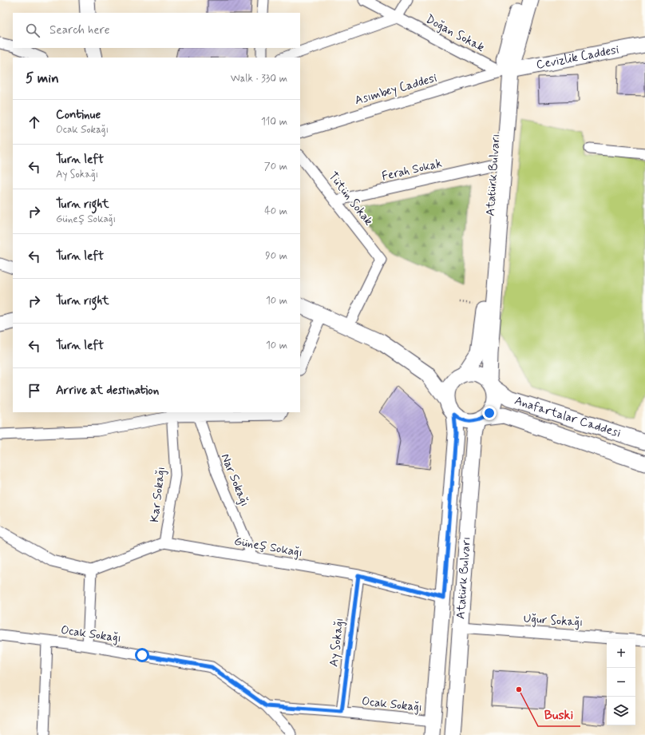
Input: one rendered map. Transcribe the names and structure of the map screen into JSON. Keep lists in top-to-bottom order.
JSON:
{
  "streets": {
    "main road": ["Cevizlik Caddesi", "Atatürk Bulvarı", "Anafartalar Caddesi"],
    "street": [
      "Doğan Sokak",
      "Asımbey Caddesi",
      "Ferah Sokak",
      "Tütün Sokak",
      "Nar Sokağı",
      "Kar Sokağı",
      "Güneş Sokağı",
      "Uğur Sokağı",
      "Ocak Sokağı",
      "Ay Sokağı"
    ]
  },
  "crossings": [
    ["Doğan Sokak", "Cevizlik Caddesi"],
    ["Doğan Sokak", "Asımbey Caddesi"],
    ["Doğan Sokak", "Atatürk Bulvarı"],
    ["Cevizlik Caddesi", "Asımbey Caddesi"],
    ["Cevizlik Caddesi", "Atatürk Bulvarı"],
    ["Asımbey Caddesi", "Atatürk Bulvarı"],
    ["Ferah Sokak", "Atatürk Bulvarı"],
    ["Ferah Sokak", "Tütün Sokak"],
    ["Atatürk Bulvarı", "Anafartalar Caddesi"],
    ["Atatürk Bulvarı", "Uğur Sokağı"],
    ["Nar Sokağı", "Güneş Sokağı"],
    ["Kar Sokağı", "Güneş Sokağı"],
    ["Güneş Sokağı", "Ay Sokağı"],
    ["Ocak Sokağı", "Ay Sokağı"]
  ],
  "places": ["Buski"],
  "page": {
    "search": "Search here",
    "heading": ["5 min", "Walk · 330 m"],
    "list": [
      ["Continue", "Ocak Sokağı", "110 m"],
      ["Turn left", "Ay Sokağı", "70 m"],
      ["Turn right", "Güneş Sokağı", "40 m"],
      ["Turn left", "90 m"],
      ["Turn right", "10 m"],
      ["Turn left", "10 m"],
      "Arrive at destination"
    ],
    "map_buttons": ["+", "−"]
  }
}
